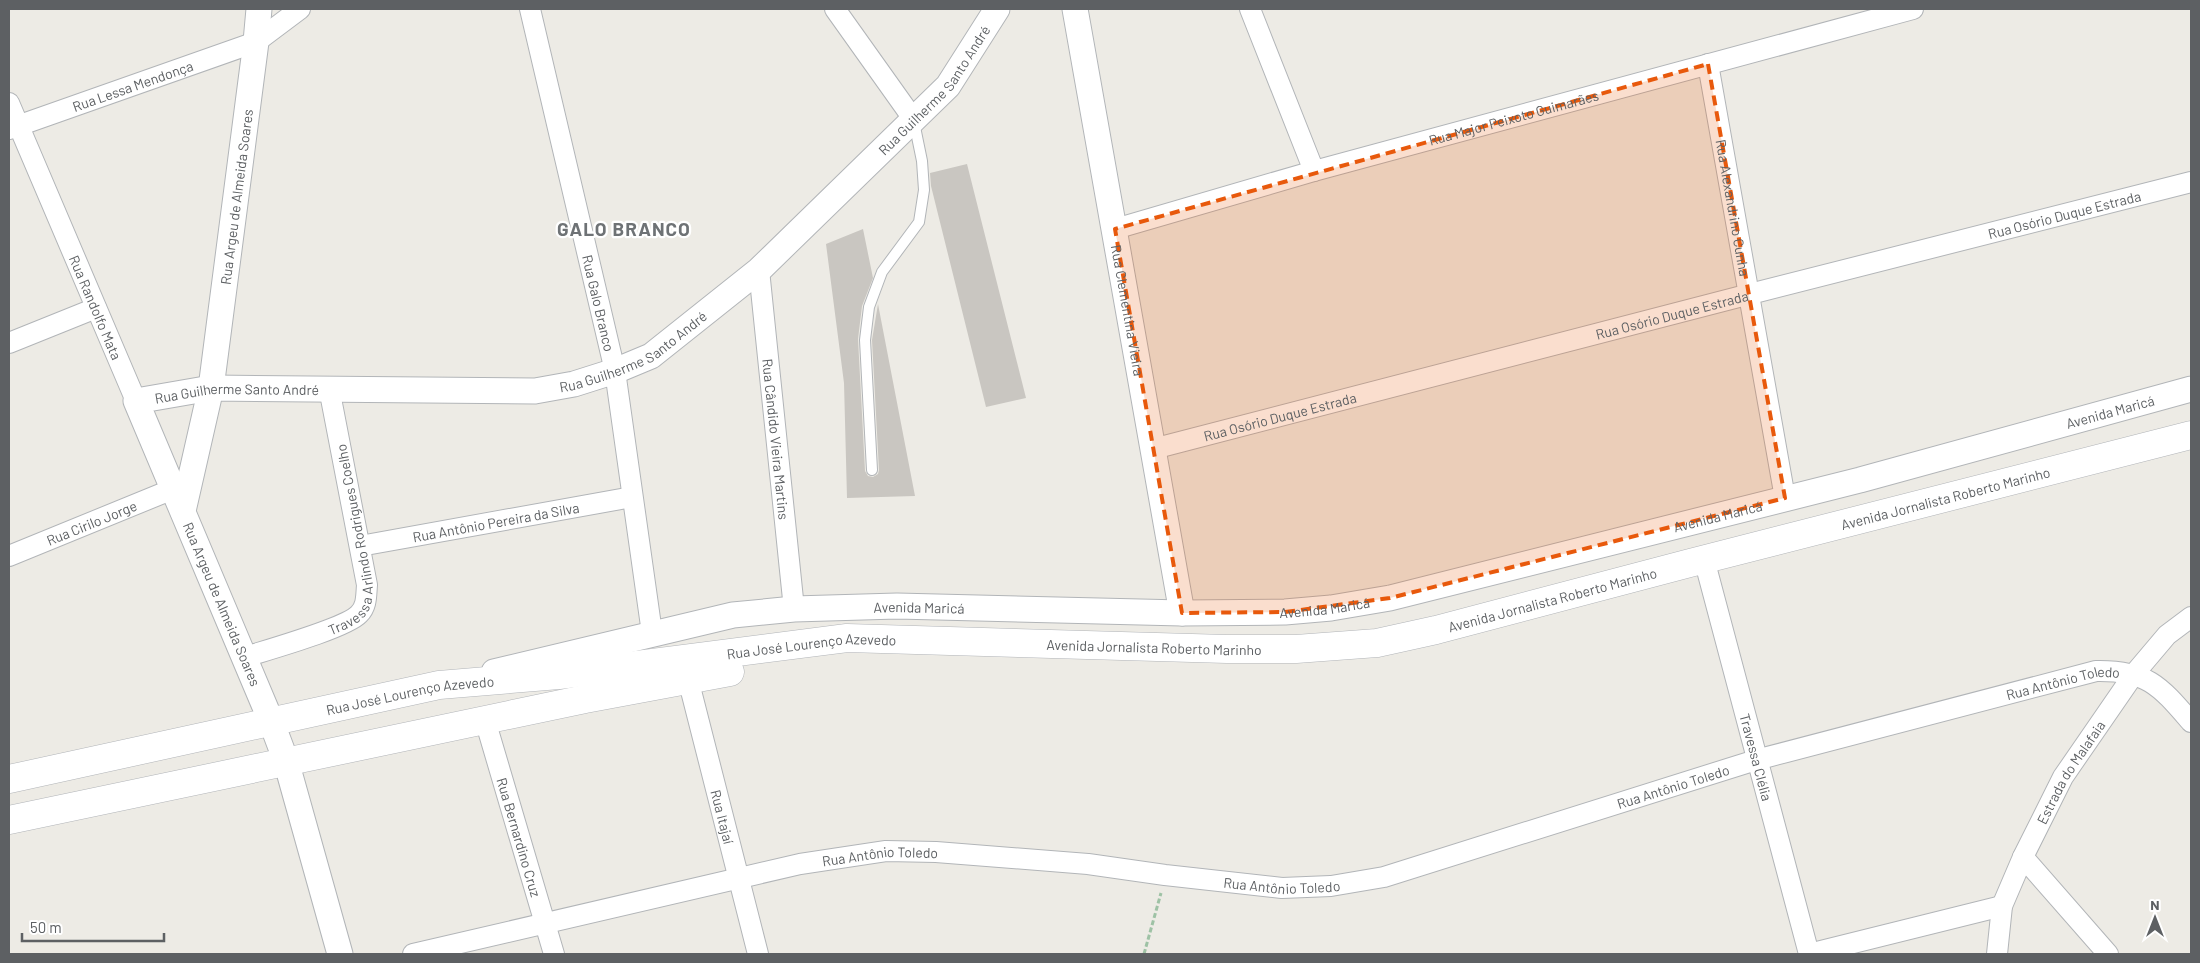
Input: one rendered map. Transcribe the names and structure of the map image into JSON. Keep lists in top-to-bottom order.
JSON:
{
  "streets": {
    "main road": ["Avenida Jornalista Roberto Marinho", "Rua José Lourenço Azevedo"],
    "street": [
      "Rua Lessa Mendonça",
      "Rua Guilherme Santo André",
      "Rua Major Peixoto Guimarães",
      "Rua Argeu de Almeida Soares",
      "Rua Alexandrino Cunha",
      "Rua Osório Duque Estrada",
      "Rua Galo Branco",
      "Rua Randolfo Mata",
      "Rua Clementina Vieira",
      "Avenida Maricá",
      "Rua Cândido Vieira Martins",
      "Rua Antônio Pereira da Silva",
      "Rua Cirilo Jorge",
      "Travessa Arlindo Rodrigues Coelho",
      "Rua Antônio Toledo",
      "Travessa Clélia",
      "Estrada do Malafaia",
      "Rua Itajaí",
      "Rua Bernardino Cruz"
    ]
  },
  "crossings": [
    ["Rua Lessa Mendonça", "Rua Argeu de Almeida Soares"],
    ["Rua Lessa Mendonça", "Rua Randolfo Mata"],
    ["Rua Guilherme Santo André", "Rua Argeu de Almeida Soares"],
    ["Rua Guilherme Santo André", "Rua Galo Branco"],
    ["Rua Guilherme Santo André", "Rua Randolfo Mata"],
    ["Rua Guilherme Santo André", "Rua Cândido Vieira Martins"],
    ["Rua Guilherme Santo André", "Travessa Arlindo Rodrigues Coelho"],
    ["Rua Major Peixoto Guimarães", "Rua Alexandrino Cunha"],
    ["Rua Major Peixoto Guimarães", "Rua Clementina Vieira"],
    ["Rua Argeu de Almeida Soares", "Rua Randolfo Mata"],
    ["Rua Argeu de Almeida Soares", "Rua Cirilo Jorge"],
    ["Rua Argeu de Almeida Soares", "Travessa Arlindo Rodrigues Coelho"],
    ["Rua Argeu de Almeida Soares", "Rua José Lourenço Azevedo"],
    ["Rua Alexandrino Cunha", "Rua Osório Duque Estrada"],
    ["Rua Alexandrino Cunha", "Avenida Maricá"],
    ["Rua Osório Duque Estrada", "Rua Clementina Vieira"],
    ["Rua Galo Branco", "Avenida Maricá"],
    ["Rua Galo Branco", "Rua Antônio Pereira da Silva"],
    ["Rua Randolfo Mata", "Rua Cirilo Jorge"],
    ["Rua Clementina Vieira", "Avenida Maricá"],
    ["Avenida Maricá", "Rua Cândido Vieira Martins"],
    ["Avenida Maricá", "Rua José Lourenço Azevedo"],
    ["Avenida Jornalista Roberto Marinho", "Rua José Lourenço Azevedo"],
    ["Avenida Jornalista Roberto Marinho", "Travessa Clélia"],
    ["Rua Antônio Pereira da Silva", "Travessa Arlindo Rodrigues Coelho"],
    ["Rua José Lourenço Azevedo", "Rua Itajaí"],
    ["Rua José Lourenço Azevedo", "Rua Bernardino Cruz"],
    ["Rua Antônio Toledo", "Travessa Clélia"],
    ["Rua Antônio Toledo", "Estrada do Malafaia"],
    ["Rua Antônio Toledo", "Rua Itajaí"],
    ["Rua Antônio Toledo", "Rua Bernardino Cruz"]
  ],
  "districts": ["GALO BRANCO"],
  "scale_bar": "50 m",
  "north": "top"
}
